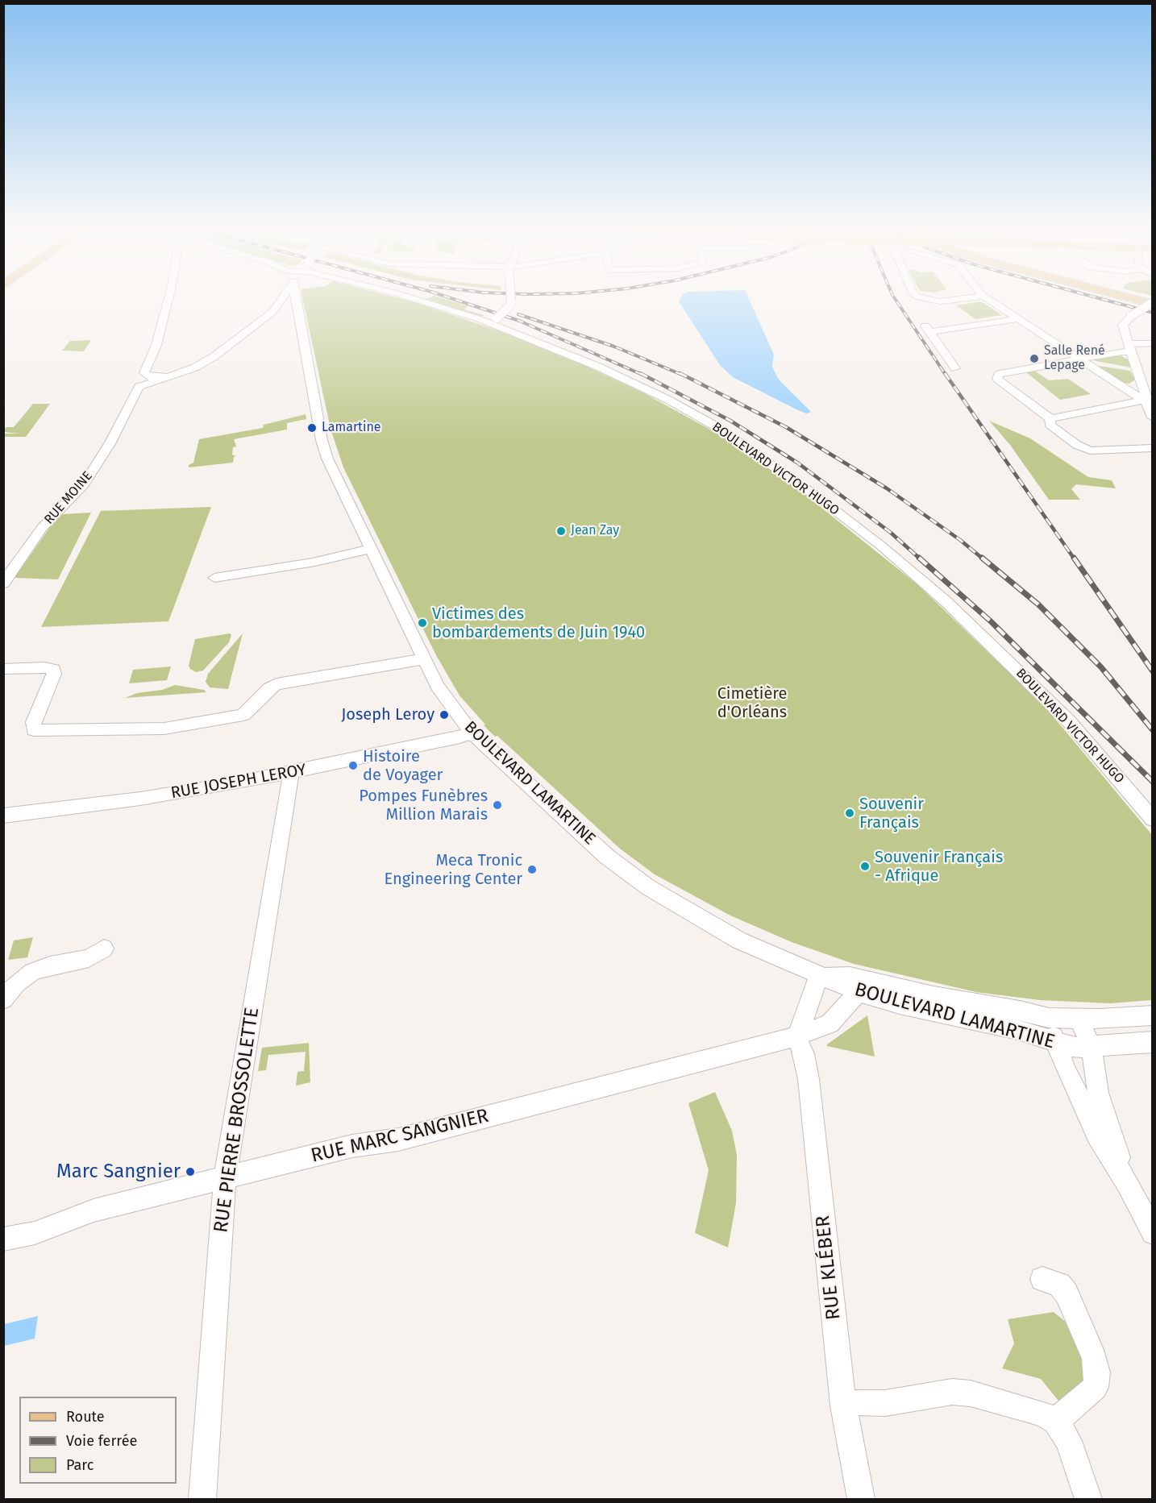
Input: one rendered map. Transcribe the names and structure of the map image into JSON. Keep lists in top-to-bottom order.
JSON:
{
  "streets": {
    "street": [
      "BOULEVARD VICTOR HUGO",
      "RUE MOINE",
      "RUE JOSEPH LEROY",
      "BOULEVARD LAMARTINE",
      "RUE PIERRE BROSSOLETTE",
      "RUE MARC SANGNIER",
      "RUE KLÉBER"
    ]
  },
  "crossings": [
    ["RUE JOSEPH LEROY", "BOULEVARD LAMARTINE"],
    ["RUE JOSEPH LEROY", "RUE PIERRE BROSSOLETTE"],
    ["BOULEVARD LAMARTINE", "RUE MARC SANGNIER"],
    ["RUE PIERRE BROSSOLETTE", "RUE MARC SANGNIER"],
    ["RUE MARC SANGNIER", "RUE KLÉBER"]
  ],
  "parks": ["Cimetière d'Orléans"],
  "places": [
    "Salle René Lepage",
    "Lamartine",
    "Jean Zay",
    "Victimes des bombardements de Juin 1940",
    "Joseph Leroy",
    "Histoire de Voyager",
    "Pompes Funèbres Million Marais",
    "Souvenir Français",
    "Souvenir Français - Afrique",
    "Meca Tronic Engineering Center",
    "Marc Sangnier"
  ],
  "legend": ["Route", "Voie ferrée", "Parc"]
}
